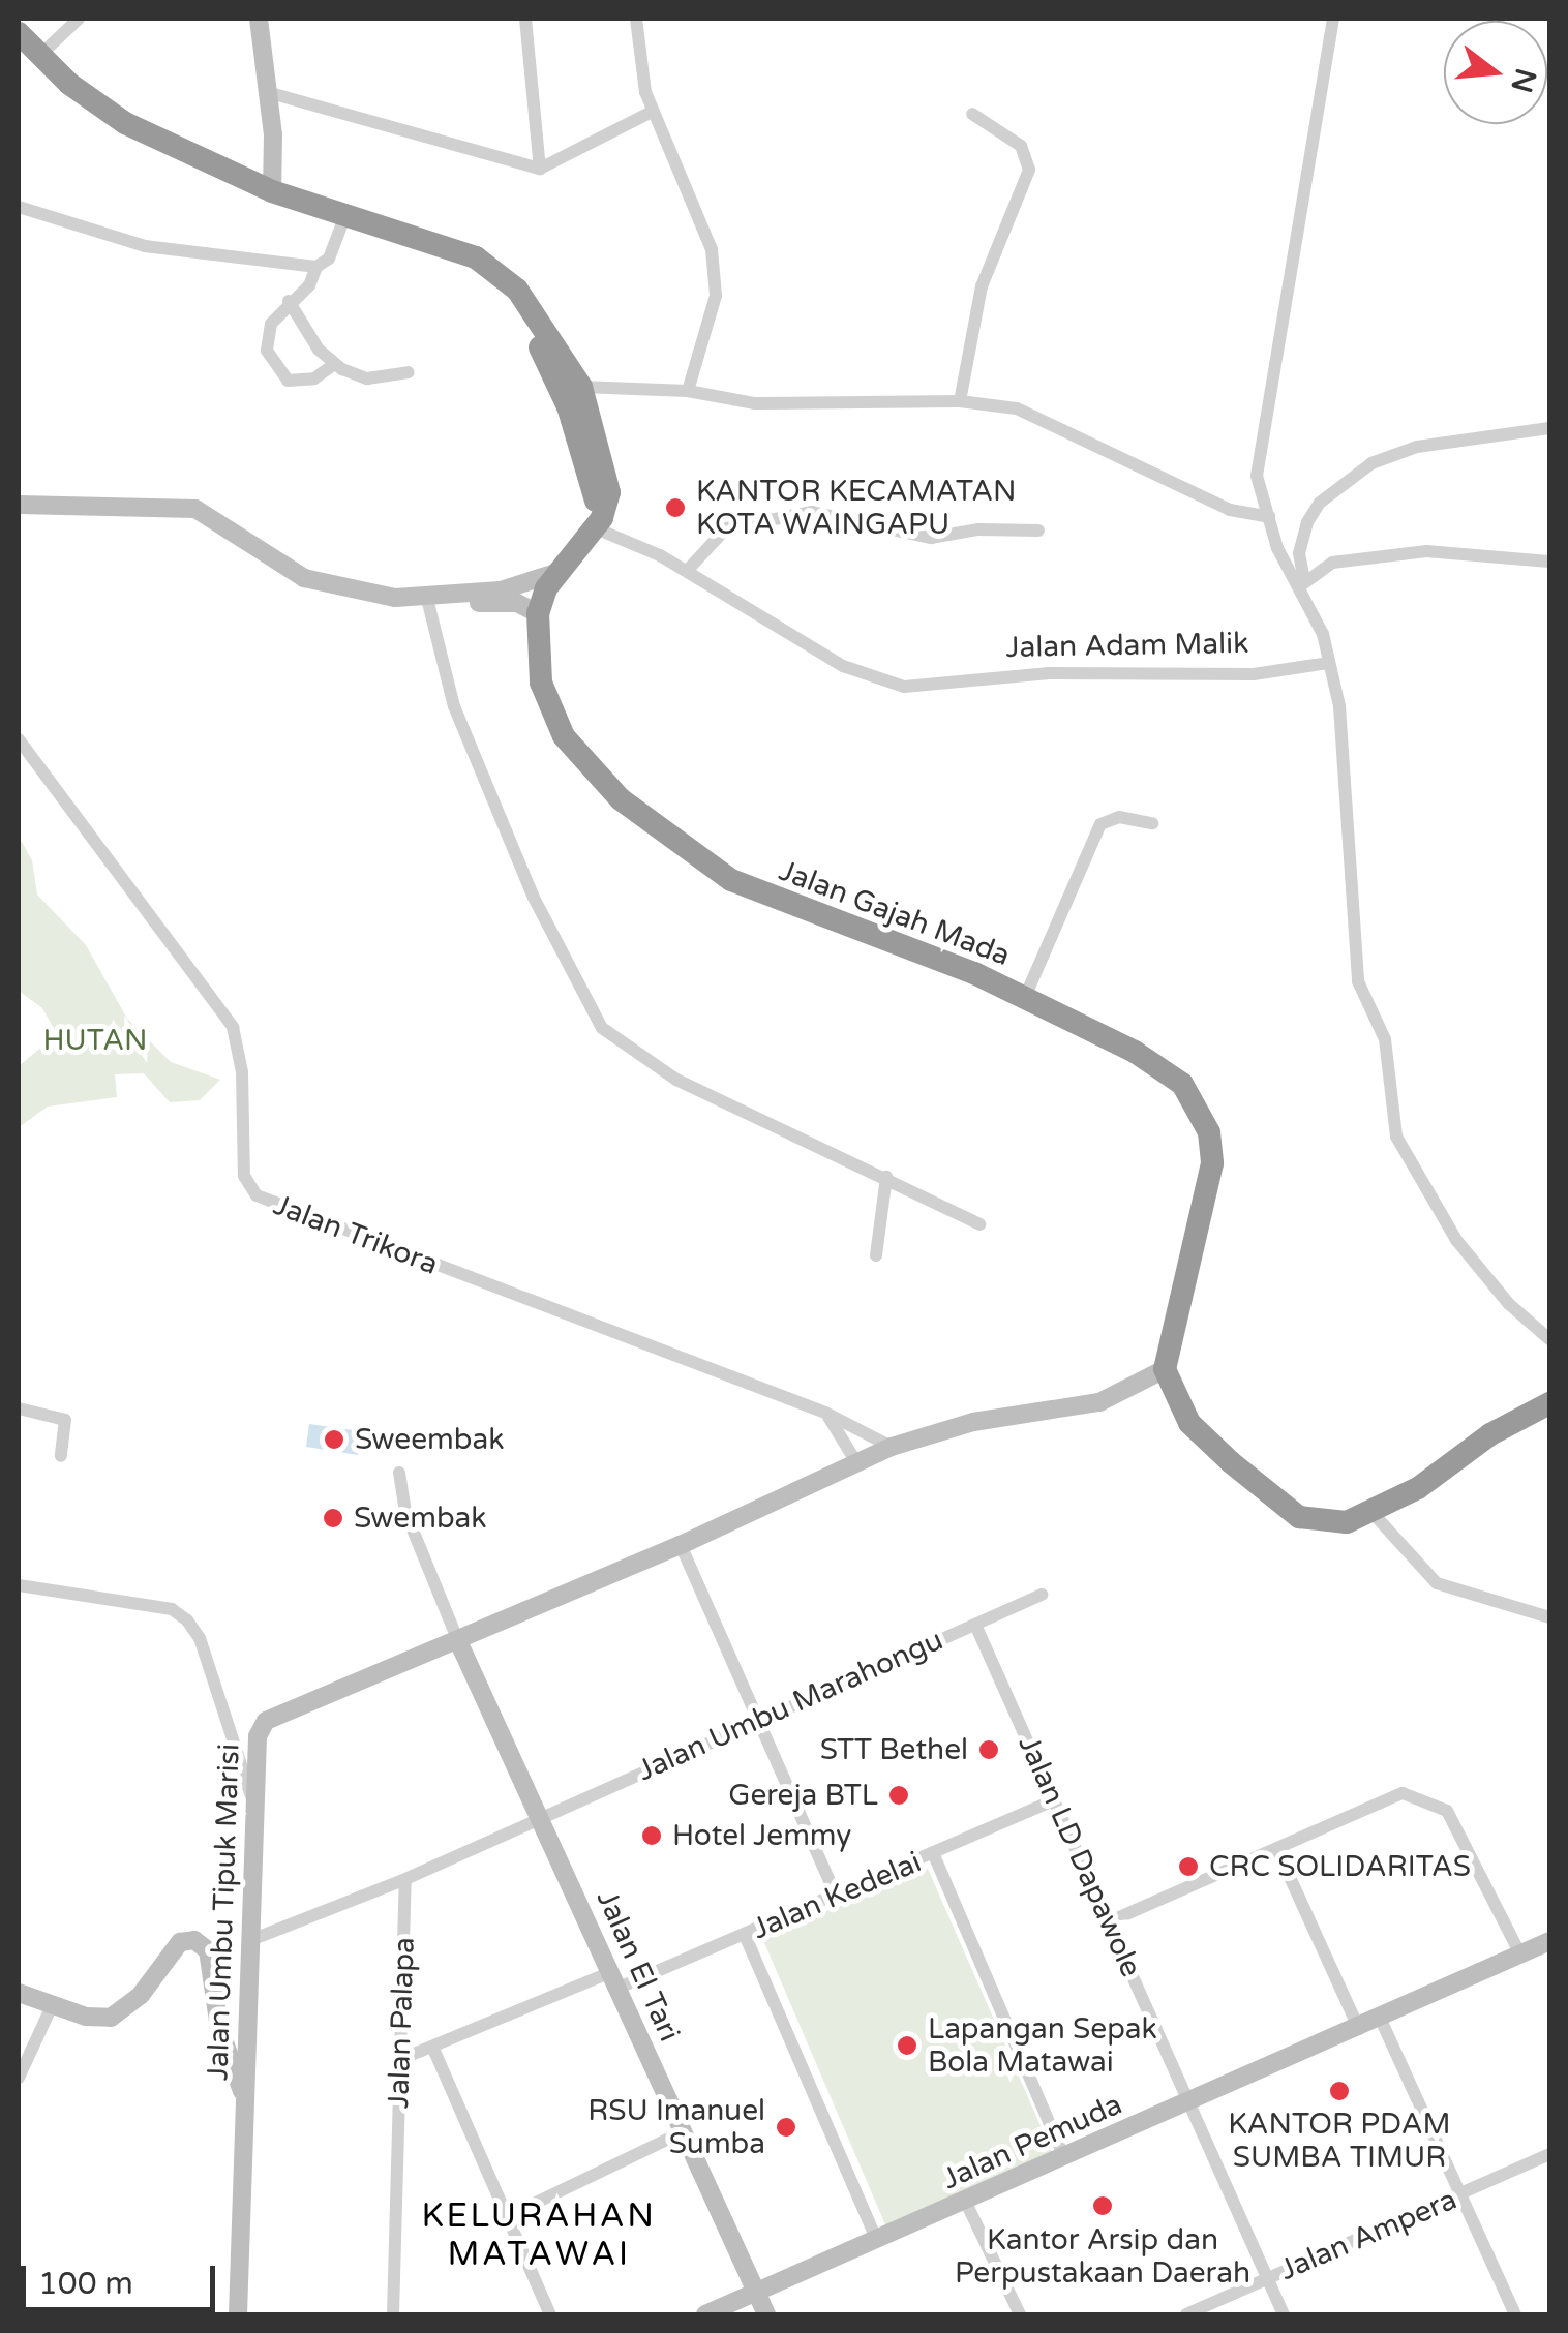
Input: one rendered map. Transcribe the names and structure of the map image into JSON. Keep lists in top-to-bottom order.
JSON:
{
  "streets": {
    "highway": ["Jalan Gajah Mada"],
    "street": [
      "Jalan Adam Malik",
      "Jalan Trikora",
      "Jalan Umbu Marahongu",
      "Jalan LD Dapawole",
      "Jalan Kedelai",
      "Jalan Umbu Tipuk Marisi",
      "Jalan El Tari",
      "Jalan Palapa",
      "Jalan Pemuda",
      "Jalan Ampera"
    ]
  },
  "crossings": [
    ["Jalan Adam Malik", "Jalan Gajah Mada"],
    ["Jalan Umbu Marahongu", "Jalan LD Dapawole"],
    ["Jalan Umbu Marahongu", "Jalan El Tari"],
    ["Jalan LD Dapawole", "Jalan Kedelai"],
    ["Jalan LD Dapawole", "Jalan Pemuda"],
    ["Jalan LD Dapawole", "Jalan Ampera"],
    ["Jalan Kedelai", "Jalan El Tari"],
    ["Jalan Kedelai", "Jalan Palapa"],
    ["Jalan Umbu Tipuk Marisi", "Jalan El Tari"],
    ["Jalan El Tari", "Jalan Pemuda"]
  ],
  "districts": ["KELURAHAN MATAWAI"],
  "parks": ["HUTAN"],
  "places": [
    "KANTOR KECAMATAN KOTA WAINGAPU",
    "Sweembak",
    "Swembak",
    "STT Bethel",
    "Gereja BTL",
    "Hotel Jemmy",
    "CRC SOLIDARITAS",
    "Lapangan Sepak Bola Matawai",
    "KANTOR PDAM SUMBA TIMUR",
    "RSU Imanuel Sumba",
    "Kantor Arsip dan Perpustakaan Daerah"
  ],
  "scale_bar": "100 m",
  "north": "right"
}
